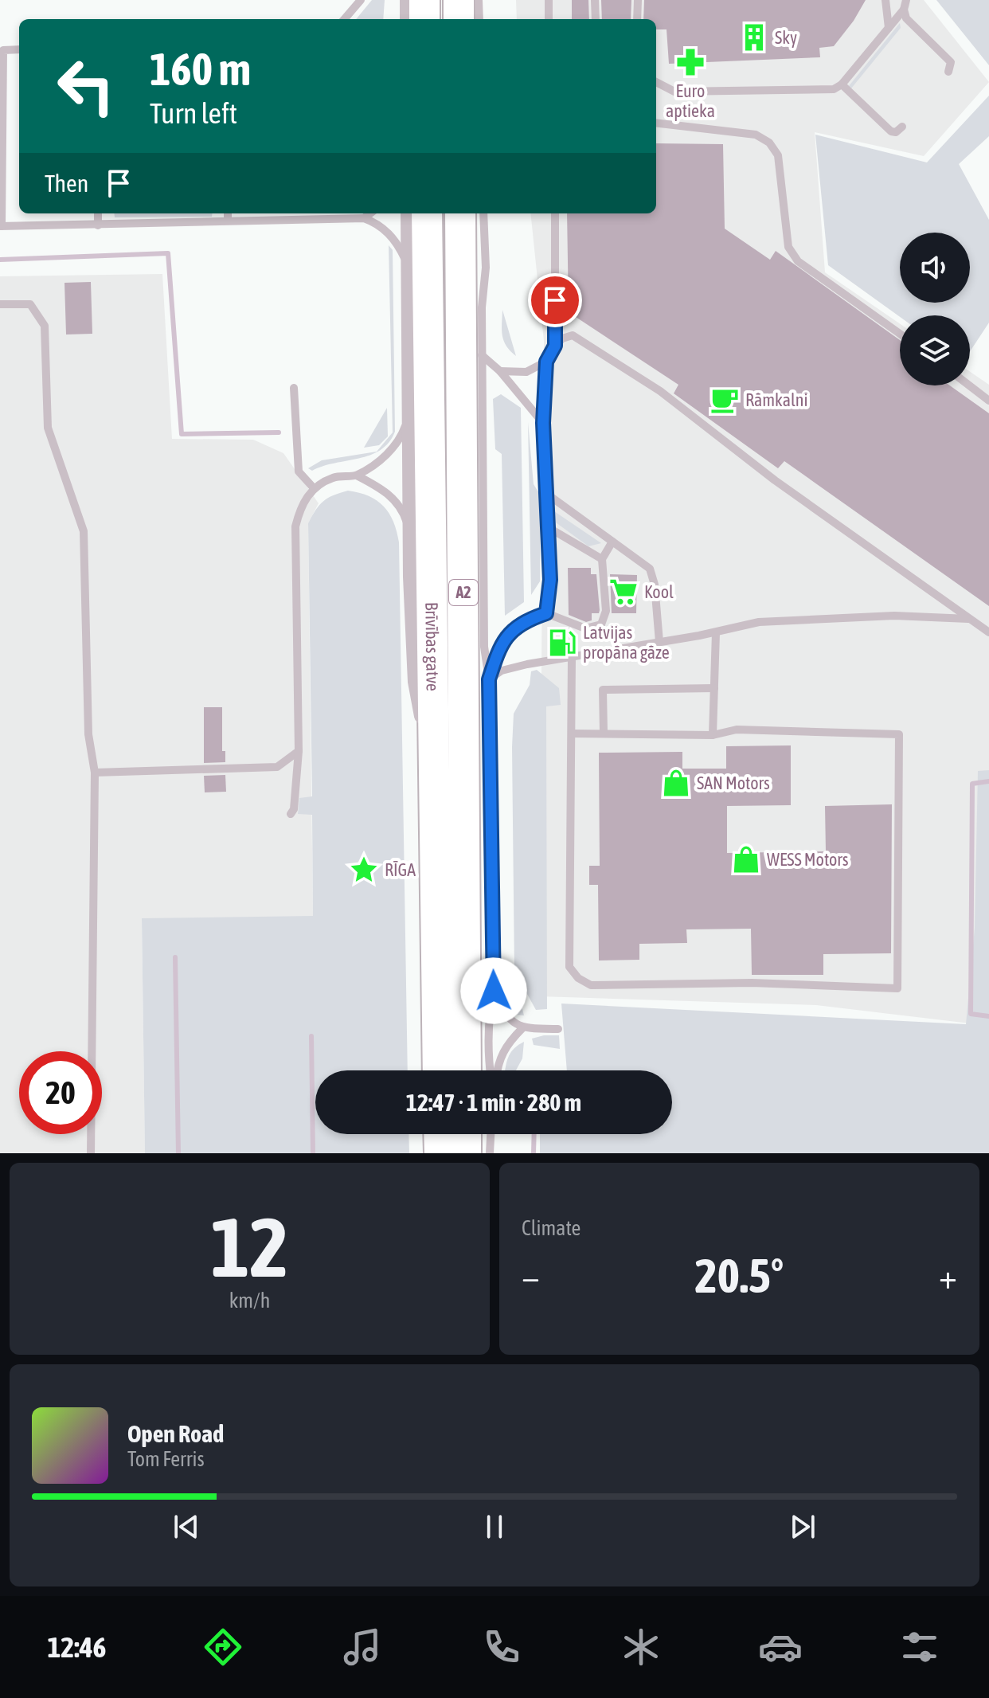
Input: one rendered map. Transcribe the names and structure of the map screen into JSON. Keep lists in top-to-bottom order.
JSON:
{
  "streets": {
    "highway": ["A2", "Brīvības gatve"]
  },
  "places": {
    "building": ["Sky"],
    "pharmacy": ["Euro aptieka"],
    "cafe": ["Rāmkalni"],
    "supermarket": ["Kool"],
    "fuel station": ["Latvijas propāna gāze"],
    "shop": ["SAN Motors", "WESS Motors"],
    "place": ["RĪGA"]
  },
  "page": {
    "turn": ["160 m", "Turn left"],
    "then": "Then",
    "limit": "20",
    "trip": "12:47 · 1 min · 280 m",
    "tile": [
      ["12", "km/h"],
      "Climate"
    ],
    "heat": ["−", "20.5°", "+"],
    "song": ["Open Road", "Tom Ferris"],
    "tabs": "12:46"
  }
}
